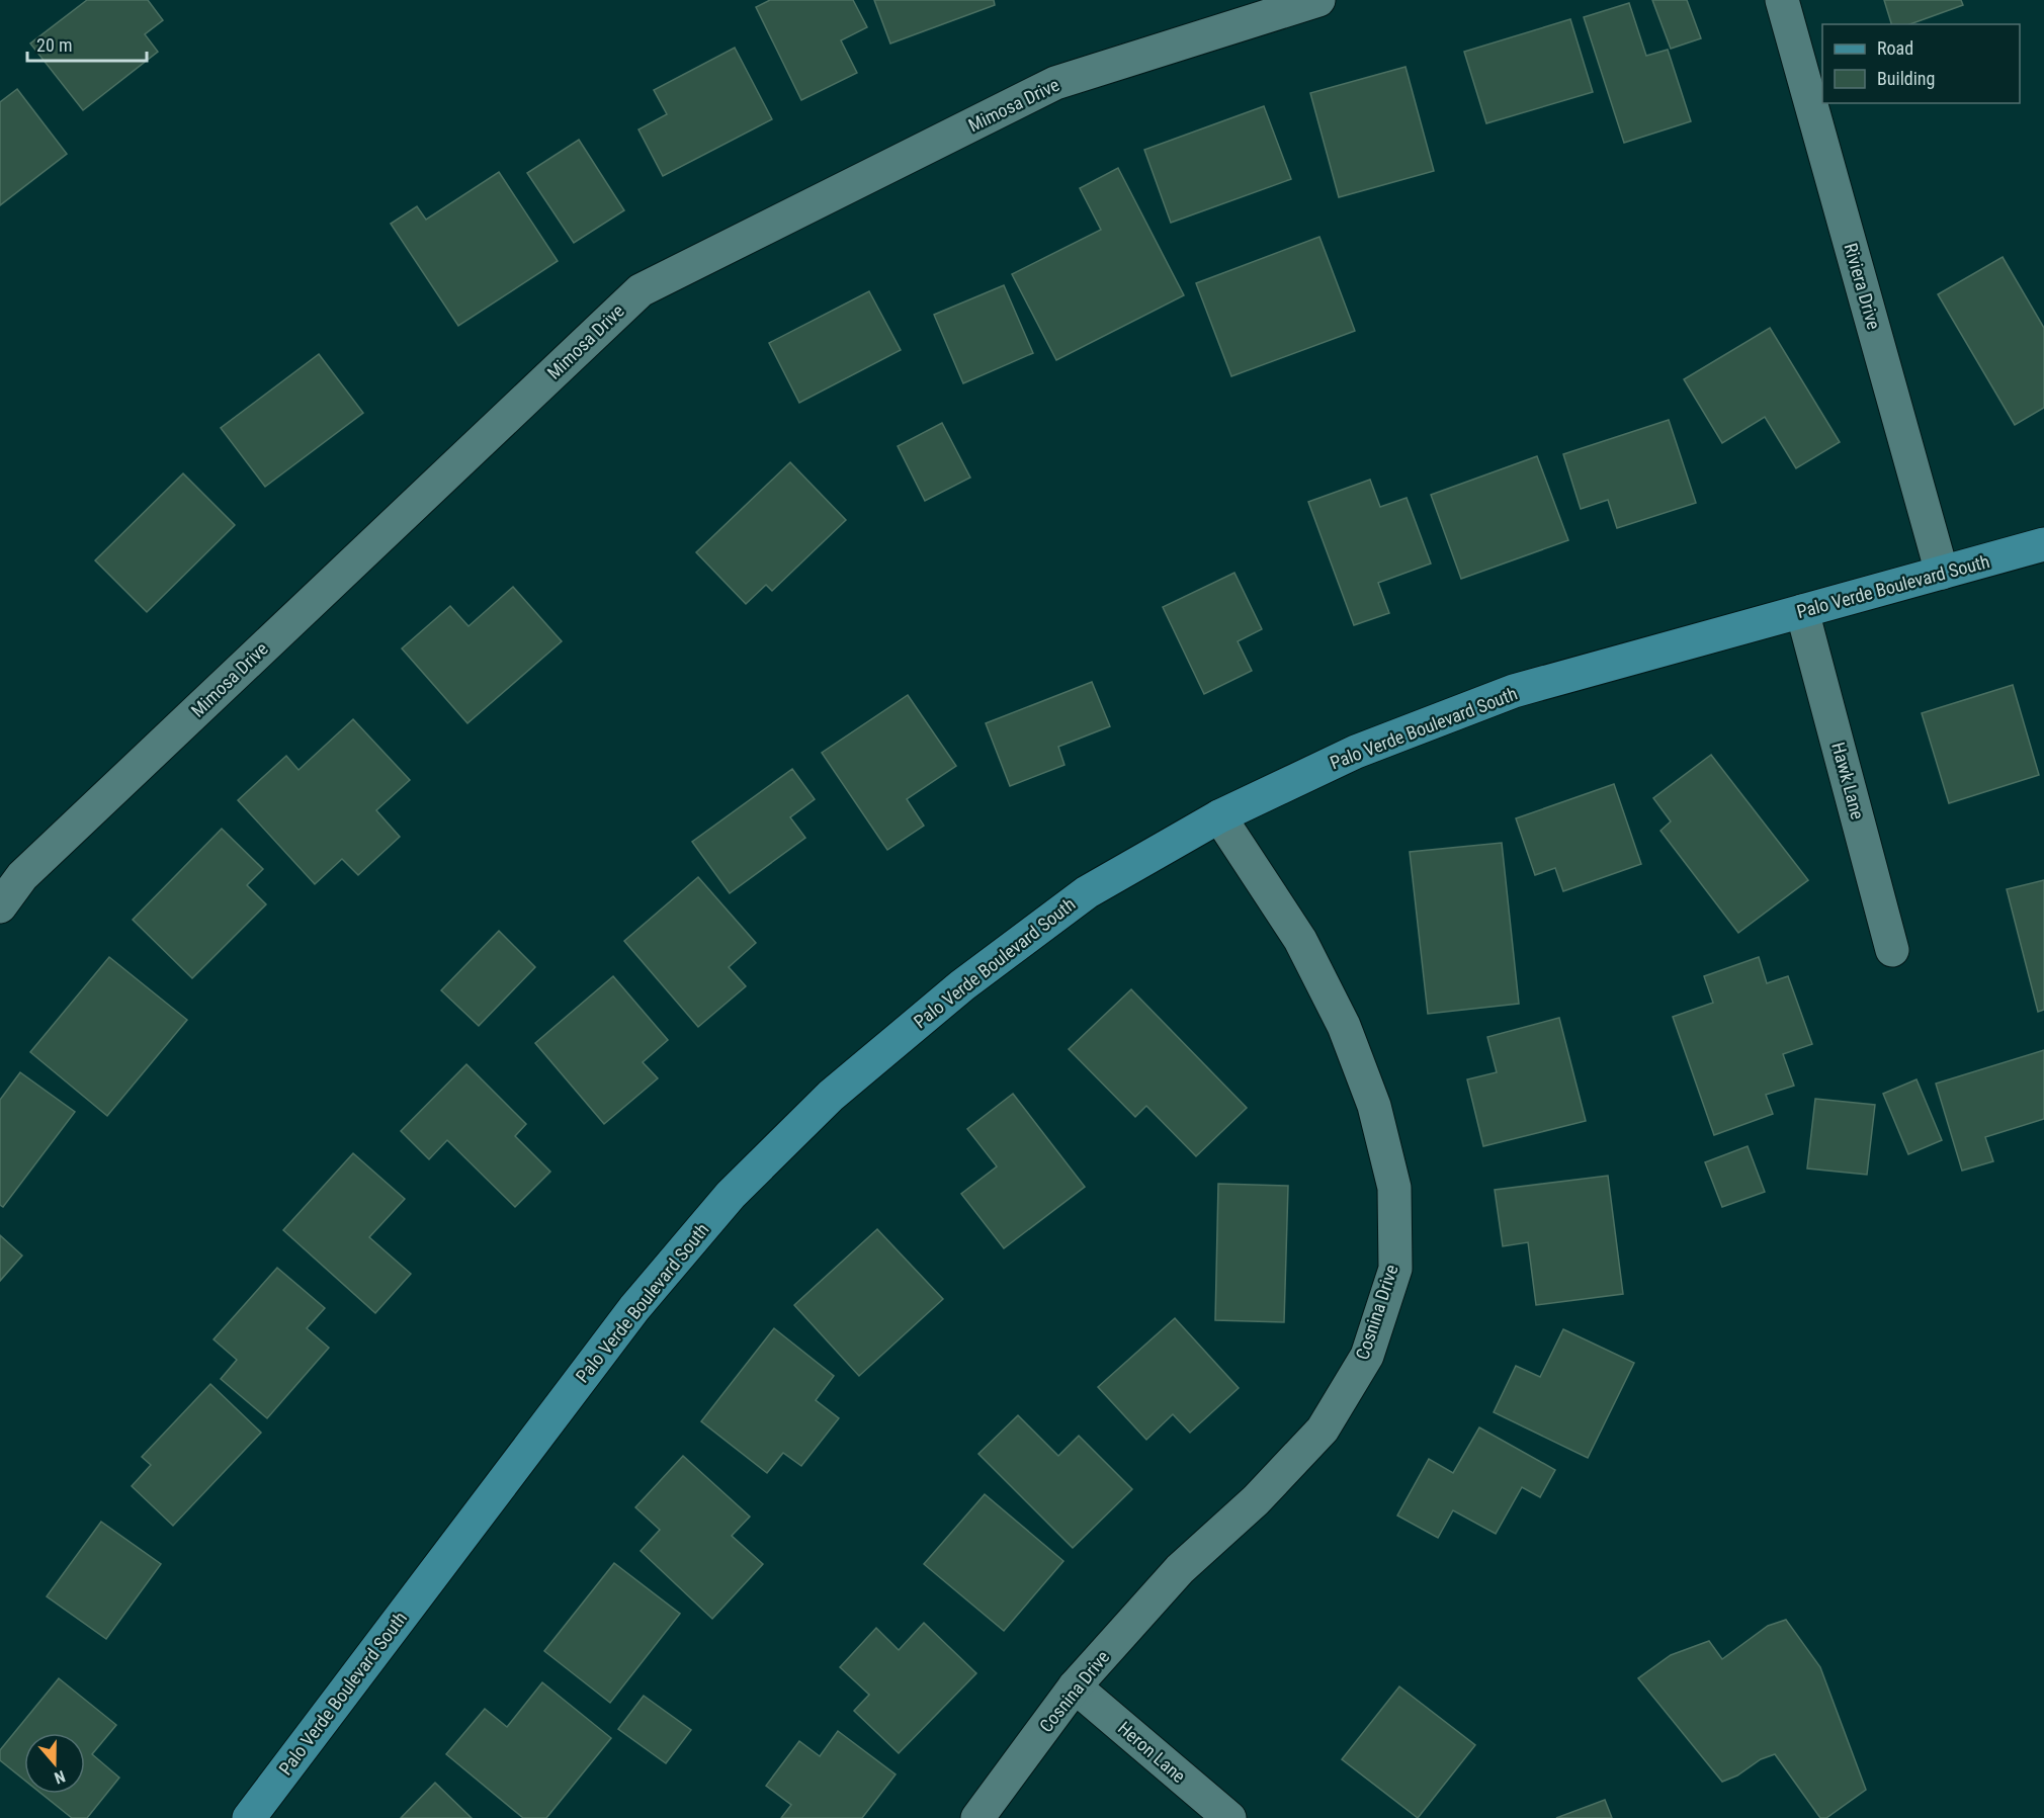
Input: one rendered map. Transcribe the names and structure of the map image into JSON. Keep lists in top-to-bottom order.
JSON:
{
  "streets": {
    "main road": ["Palo Verde Boulevard South"],
    "street": [
      "Mimosa Drive",
      "Riviera Drive",
      "Hawk Lane",
      "Cosnina Drive",
      "Heron Lane"
    ]
  },
  "crossings": [
    ["Riviera Drive", "Palo Verde Boulevard South"],
    ["Palo Verde Boulevard South", "Hawk Lane"],
    ["Palo Verde Boulevard South", "Cosnina Drive"],
    ["Cosnina Drive", "Heron Lane"]
  ],
  "legend": ["Road", "Building"],
  "scale_bar": "20 m",
  "north": "bottom"
}
